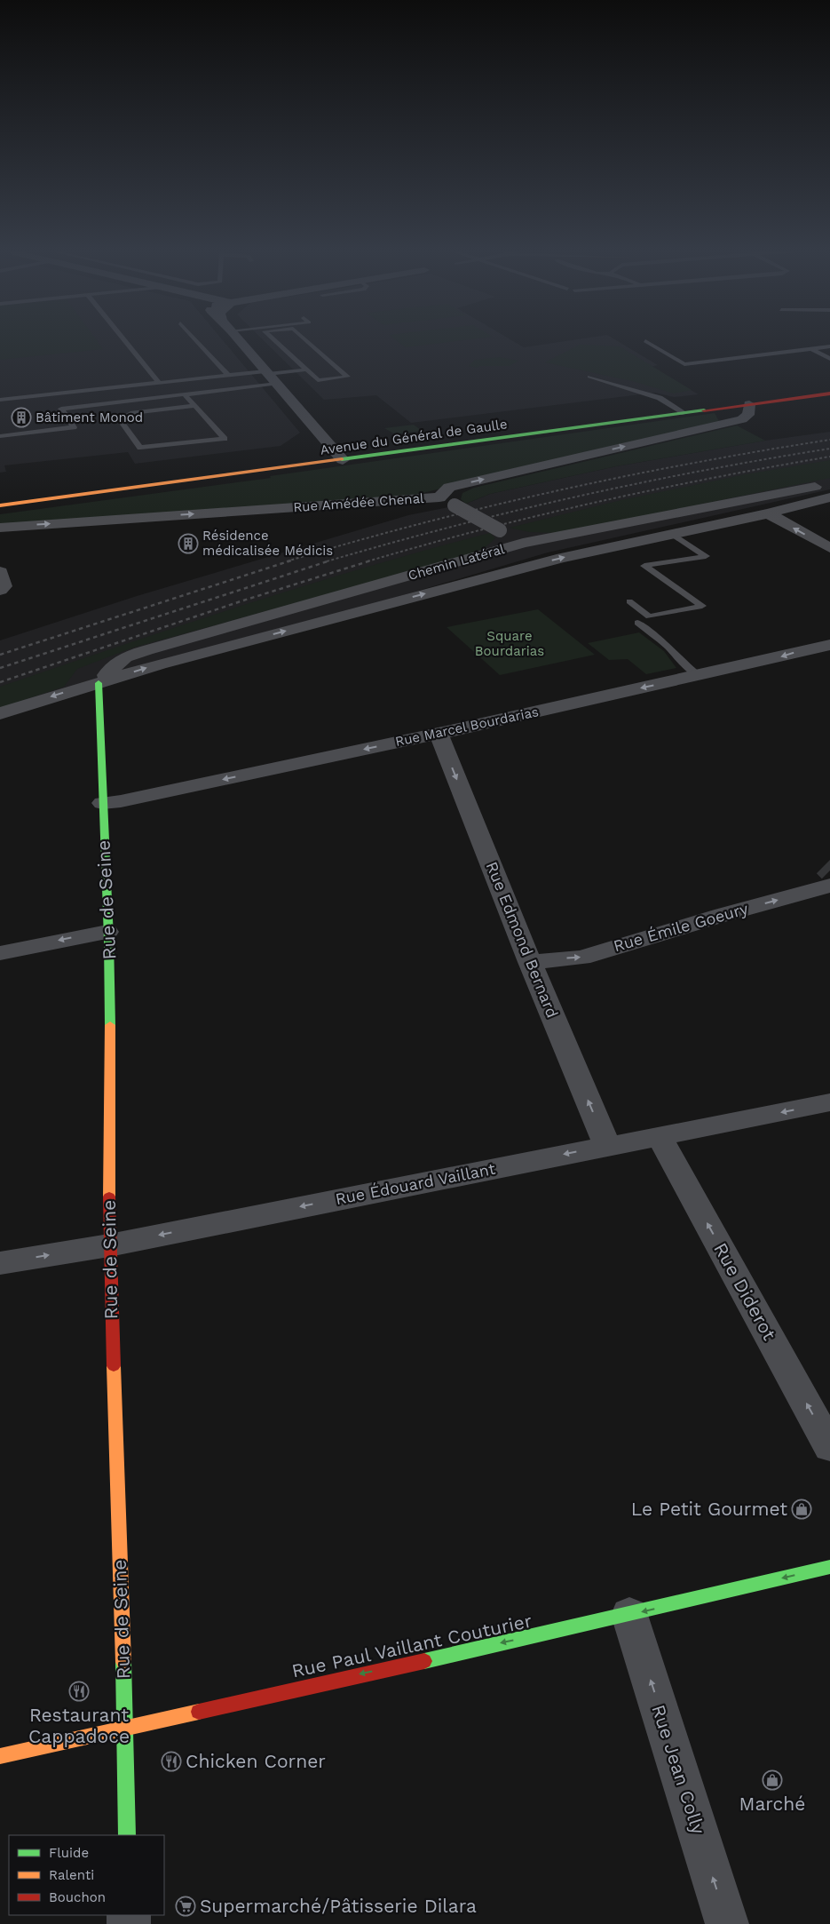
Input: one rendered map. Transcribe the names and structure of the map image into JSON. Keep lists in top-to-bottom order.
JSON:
{
  "streets": {
    "street": [
      "Avenue du Général de Gaulle",
      "Rue Amédée Chenal",
      "Chemin Latéral",
      "Rue Marcel Bourdarias",
      "Rue de Seine",
      "Rue Émile Goeury",
      "Rue Edmond Bernard",
      "Rue Édouard Vaillant",
      "Rue Diderot",
      "Rue Paul Vaillant Couturier",
      "Rue Jean Colly"
    ]
  },
  "crossings": [
    ["Avenue du Général de Gaulle", "Rue Amédée Chenal"],
    ["Chemin Latéral", "Rue de Seine"],
    ["Rue Marcel Bourdarias", "Rue de Seine"],
    ["Rue Marcel Bourdarias", "Rue Edmond Bernard"],
    ["Rue de Seine", "Rue Édouard Vaillant"],
    ["Rue de Seine", "Rue Paul Vaillant Couturier"],
    ["Rue Émile Goeury", "Rue Edmond Bernard"],
    ["Rue Edmond Bernard", "Rue Édouard Vaillant"],
    ["Rue Édouard Vaillant", "Rue Diderot"],
    ["Rue Paul Vaillant Couturier", "Rue Jean Colly"]
  ],
  "one_way": [
    "Rue Amédée Chenal",
    "Rue Marcel Bourdarias",
    "Rue Émile Goeury",
    "Rue Diderot",
    "Rue Paul Vaillant Couturier",
    "Rue Jean Colly"
  ],
  "parks": ["Square Bourdarias"],
  "places": {
    "building": ["Bâtiment Monod", "Résidence médicalisée Médicis"],
    "shop": ["Le Petit Gourmet", "Marché"],
    "restaurant": ["Restaurant Cappadoce", "Chicken Corner"],
    "supermarket": ["Supermarché/Pâtisserie Dilara"]
  },
  "legend": ["Fluide", "Ralenti", "Bouchon"]
}
